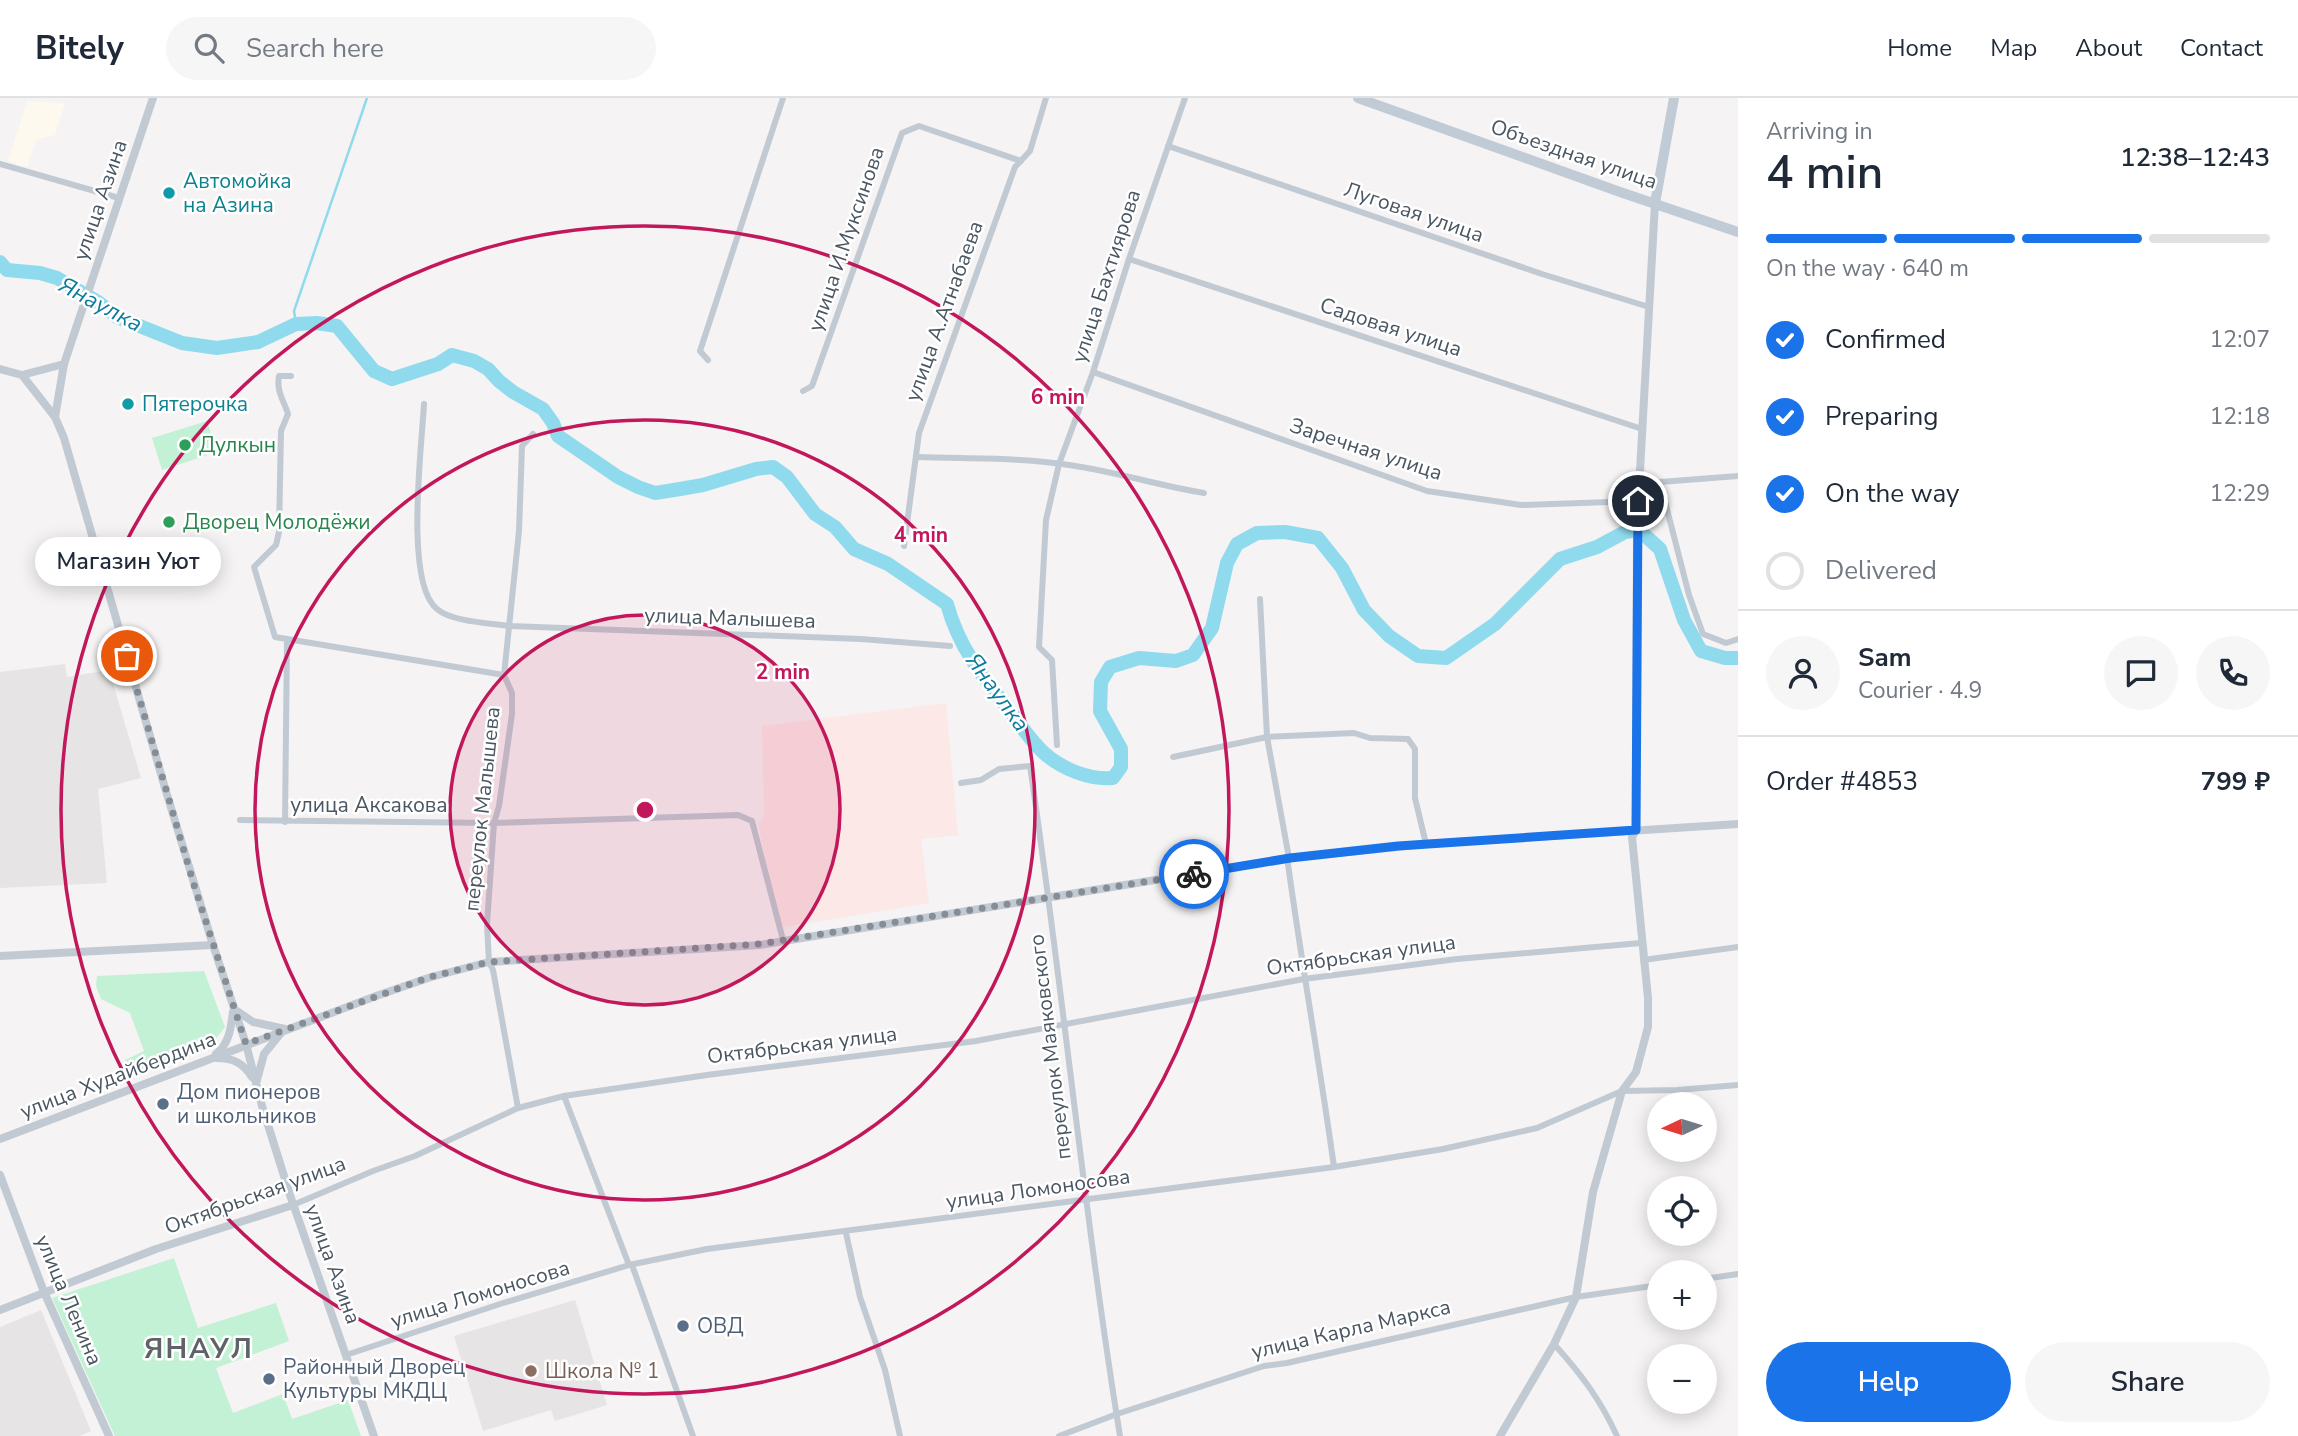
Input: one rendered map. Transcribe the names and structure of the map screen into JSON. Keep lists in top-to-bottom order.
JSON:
{
  "streets": {
    "main road": ["Объездная улица"],
    "street": [
      "улица Азина",
      "Луговая улица",
      "улица И.Муксинова",
      "улица Бахтиярова",
      "улица А.Атнабаева",
      "Садовая улица",
      "Заречная улица",
      "улица Малышева",
      "улица Аксакова",
      "переулок Малышева",
      "Октябрьская улица",
      "переулок Маяковского",
      "улица Худайбердина",
      "улица Ломоносова",
      "улица Ленина",
      "улица Карла Маркса"
    ]
  },
  "crossings": [
    ["улица Азина", "Октябрьская улица"],
    ["улица Азина", "улица Худайбердина"],
    ["улица Азина", "улица Ломоносова"],
    ["Луговая улица", "улица Бахтиярова"],
    ["улица И.Муксинова", "улица А.Атнабаева"],
    ["улица Бахтиярова", "Садовая улица"],
    ["улица Бахтиярова", "Заречная улица"],
    ["улица Малышева", "переулок Малышева"],
    ["улица Аксакова", "переулок Малышева"],
    ["улица Аксакова", "улица Худайбердина"],
    ["переулок Малышева", "Октябрьская улица"],
    ["переулок Малышева", "улица Худайбердина"],
    ["Октябрьская улица", "переулок Маяковского"],
    ["Октябрьская улица", "улица Ленина"],
    ["переулок Маяковского", "улица Худайбердина"],
    ["переулок Маяковского", "улица Ломоносова"],
    ["переулок Маяковского", "улица Карла Маркса"]
  ],
  "districts": ["ЯНАУЛ"],
  "water": ["Янаулка"],
  "places": [
    "Автомойка на Азина",
    "Пятерочка",
    "Дулкын",
    "Дворец Молодёжи",
    "Магазин Уют",
    "Дом пионеров и школьников",
    "ОВД",
    "Школа № 1",
    "Районный Дворец Культуры МКДЦ"
  ],
  "north": "left",
  "page": {
    "header": "Bitely",
    "search": "Search here",
    "nav": [
      "Home",
      "Map",
      "About",
      "Contact"
    ],
    "heading": ["4 min", "Arriving in", "12:38–12:43"],
    "panel": [
      "Sam",
      "Courier · 4.9",
      "Order #4853",
      "799 ₽"
    ],
    "bar": "On the way · 640 m",
    "list": [
      ["Confirmed", "12:07"],
      ["Preparing", "12:18"],
      ["On the way", "12:29"],
      "Delivered"
    ],
    "bubble": "Магазин Уют",
    "map_buttons": ["+", "−"],
    "buttons": ["Help", "Share"]
  },
  "rings": ["6 min", "4 min", "2 min"]
}
